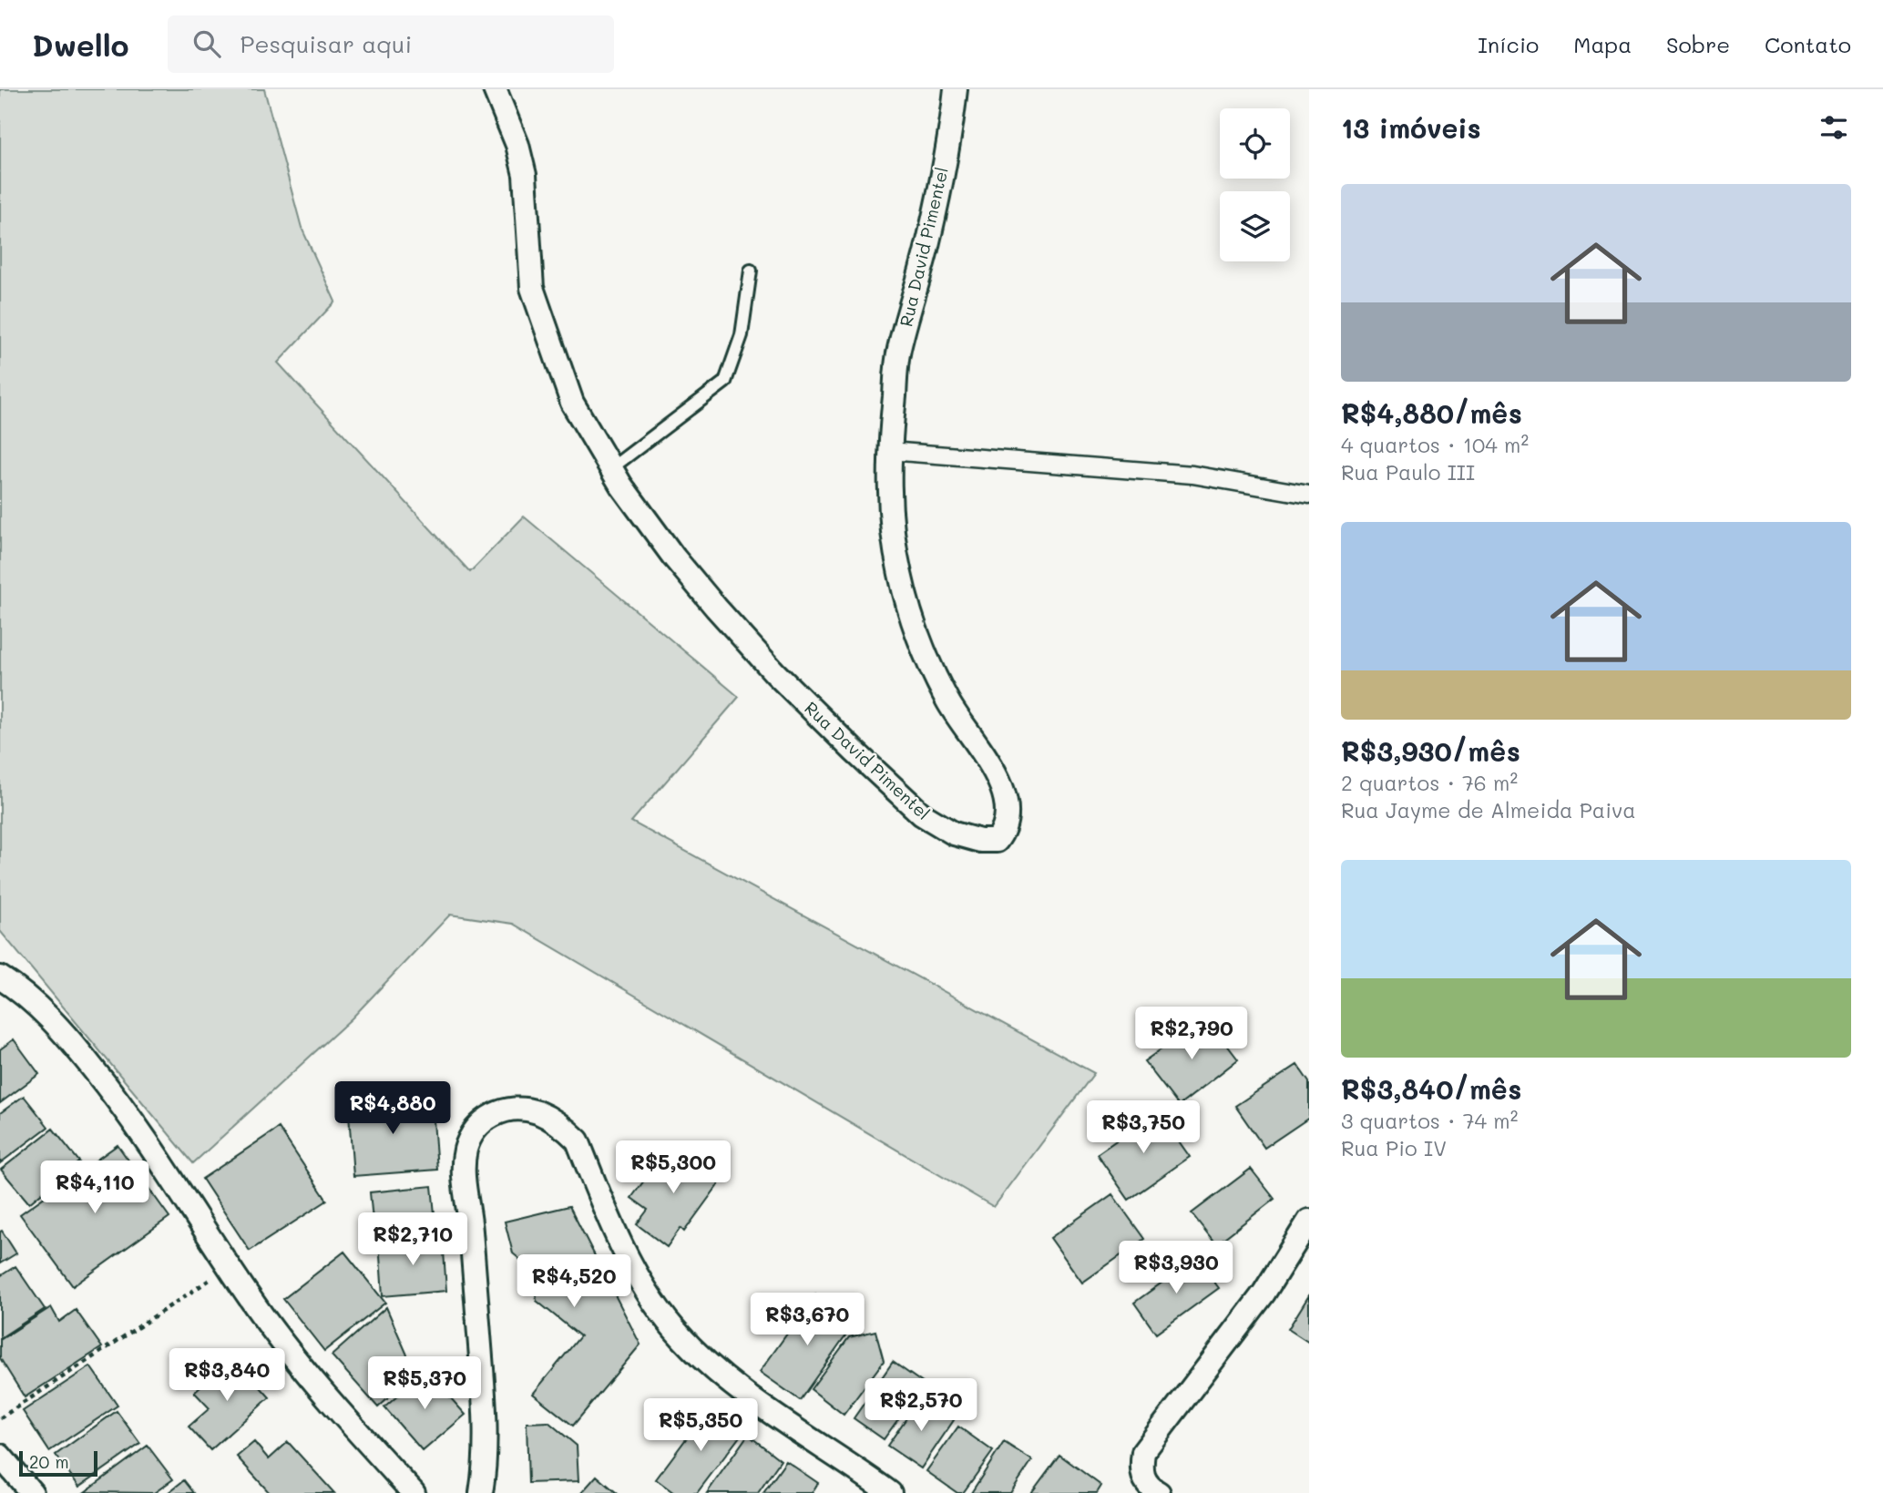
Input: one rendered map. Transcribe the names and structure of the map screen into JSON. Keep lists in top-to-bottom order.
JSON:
{
  "streets": {
    "street": ["Rua David Pimentel"]
  },
  "scale_bar": "20 m",
  "page": {
    "header": "Dwello",
    "search": "Pesquisar aqui",
    "nav": [
      "Início",
      "Mapa",
      "Sobre",
      "Contato"
    ],
    "heading": "13 imóveis",
    "list": [
      {
        "name": "R$4,880/mês",
        "note": "4 quartos · 104 m² · Rua Paulo III"
      },
      {
        "name": "R$3,930/mês",
        "note": "2 quartos · 76 m² · Rua Jayme de Almeida Paiva"
      },
      {
        "name": "R$3,840/mês",
        "note": "3 quartos · 74 m² · Rua Pio IV"
      }
    ],
    "price": [
      "R$2,790",
      "R$4,880",
      "R$3,750",
      "R$5,300",
      "R$4,110",
      "R$2,710",
      "R$3,930",
      "R$4,520",
      "R$3,670",
      "R$3,840",
      "R$5,370",
      "R$2,570",
      "R$5,350"
    ],
    "scale": "20 m"
  }
}
